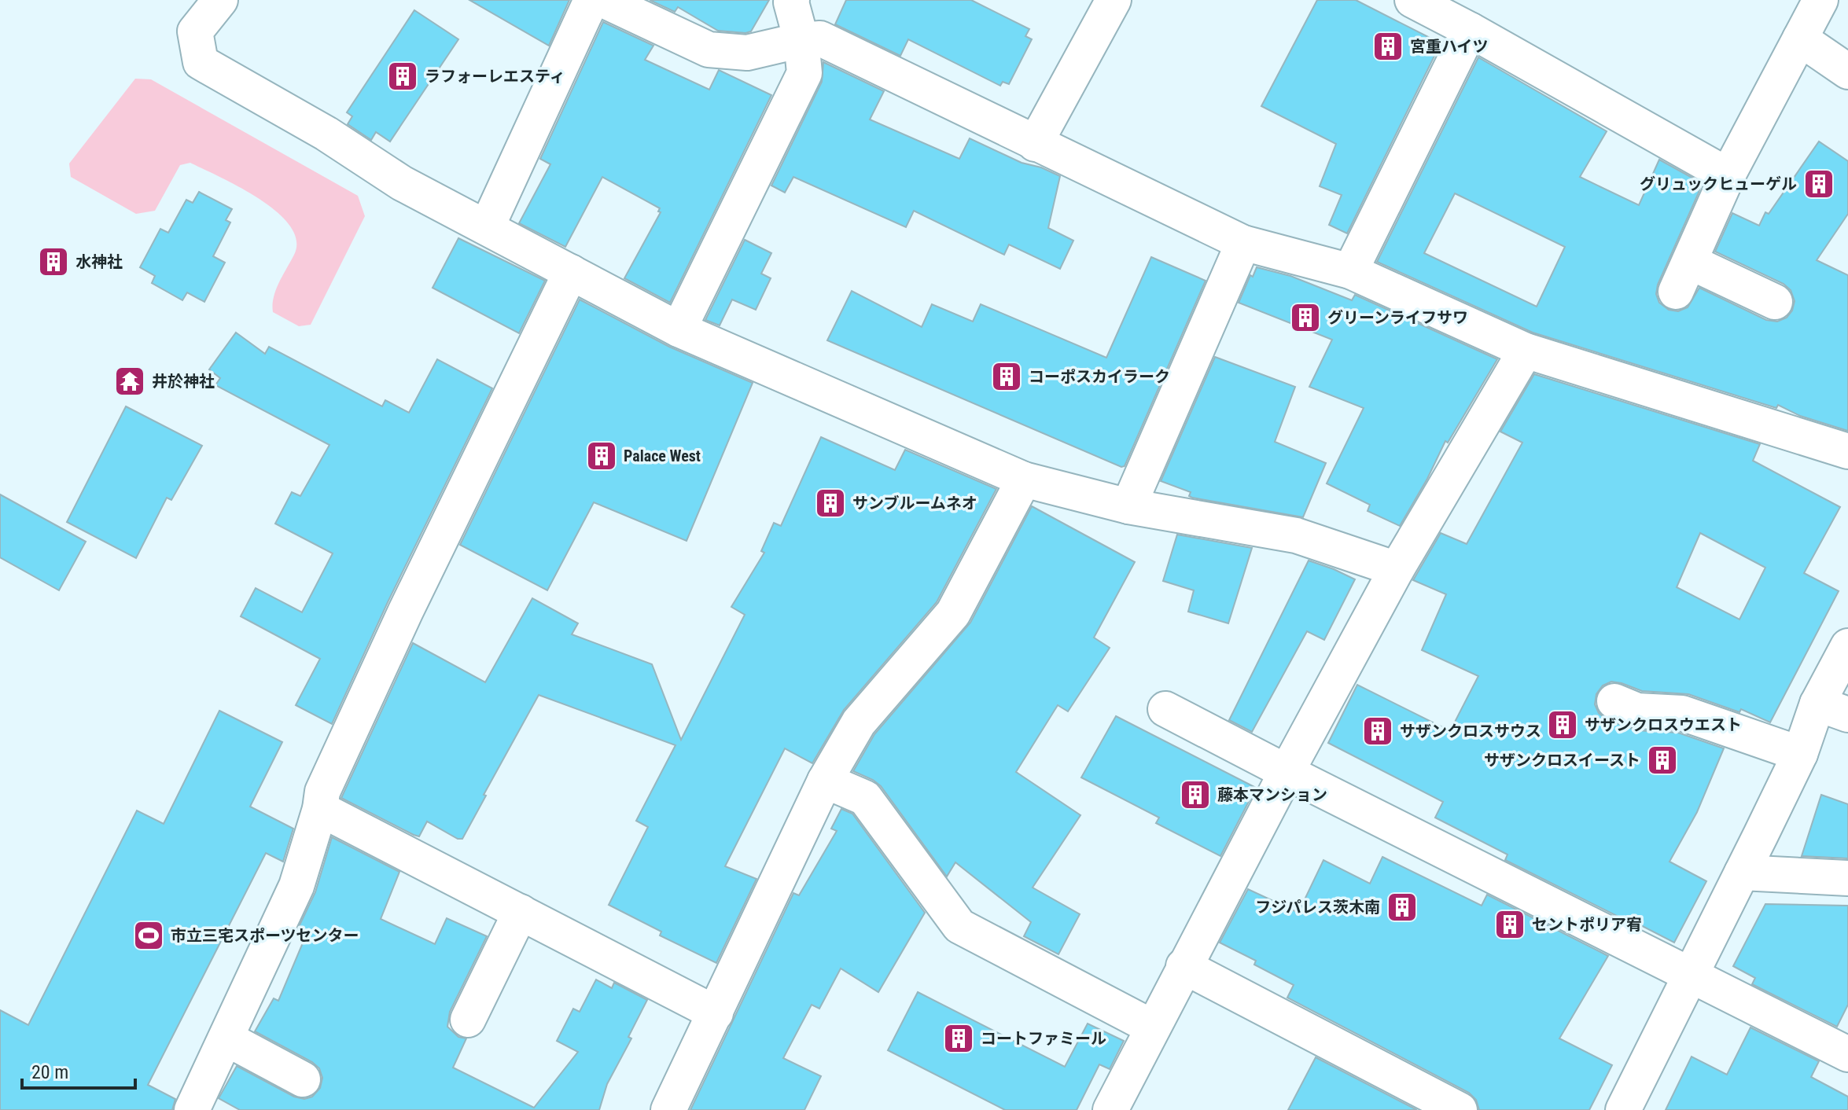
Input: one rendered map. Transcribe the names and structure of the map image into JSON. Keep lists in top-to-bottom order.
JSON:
{
  "places": {
    "building": [
      "宮重ハイツ",
      "ラフォーレエスティ",
      "グリュックヒューゲル",
      "水神社",
      "グリーンライフサワ",
      "コーポスカイラーク",
      "Palace West",
      "サンブルームネオ",
      "サザンクロスウエスト",
      "サザンクロスサウス",
      "サザンクロスイースト",
      "藤本マンション",
      "フジパレス茨木南",
      "セントポリア宥",
      "コートファミール"
    ],
    "temple": ["井於神社"],
    "sports": ["市立三宅スポーツセンター"]
  },
  "scale_bar": "20 m"
}
